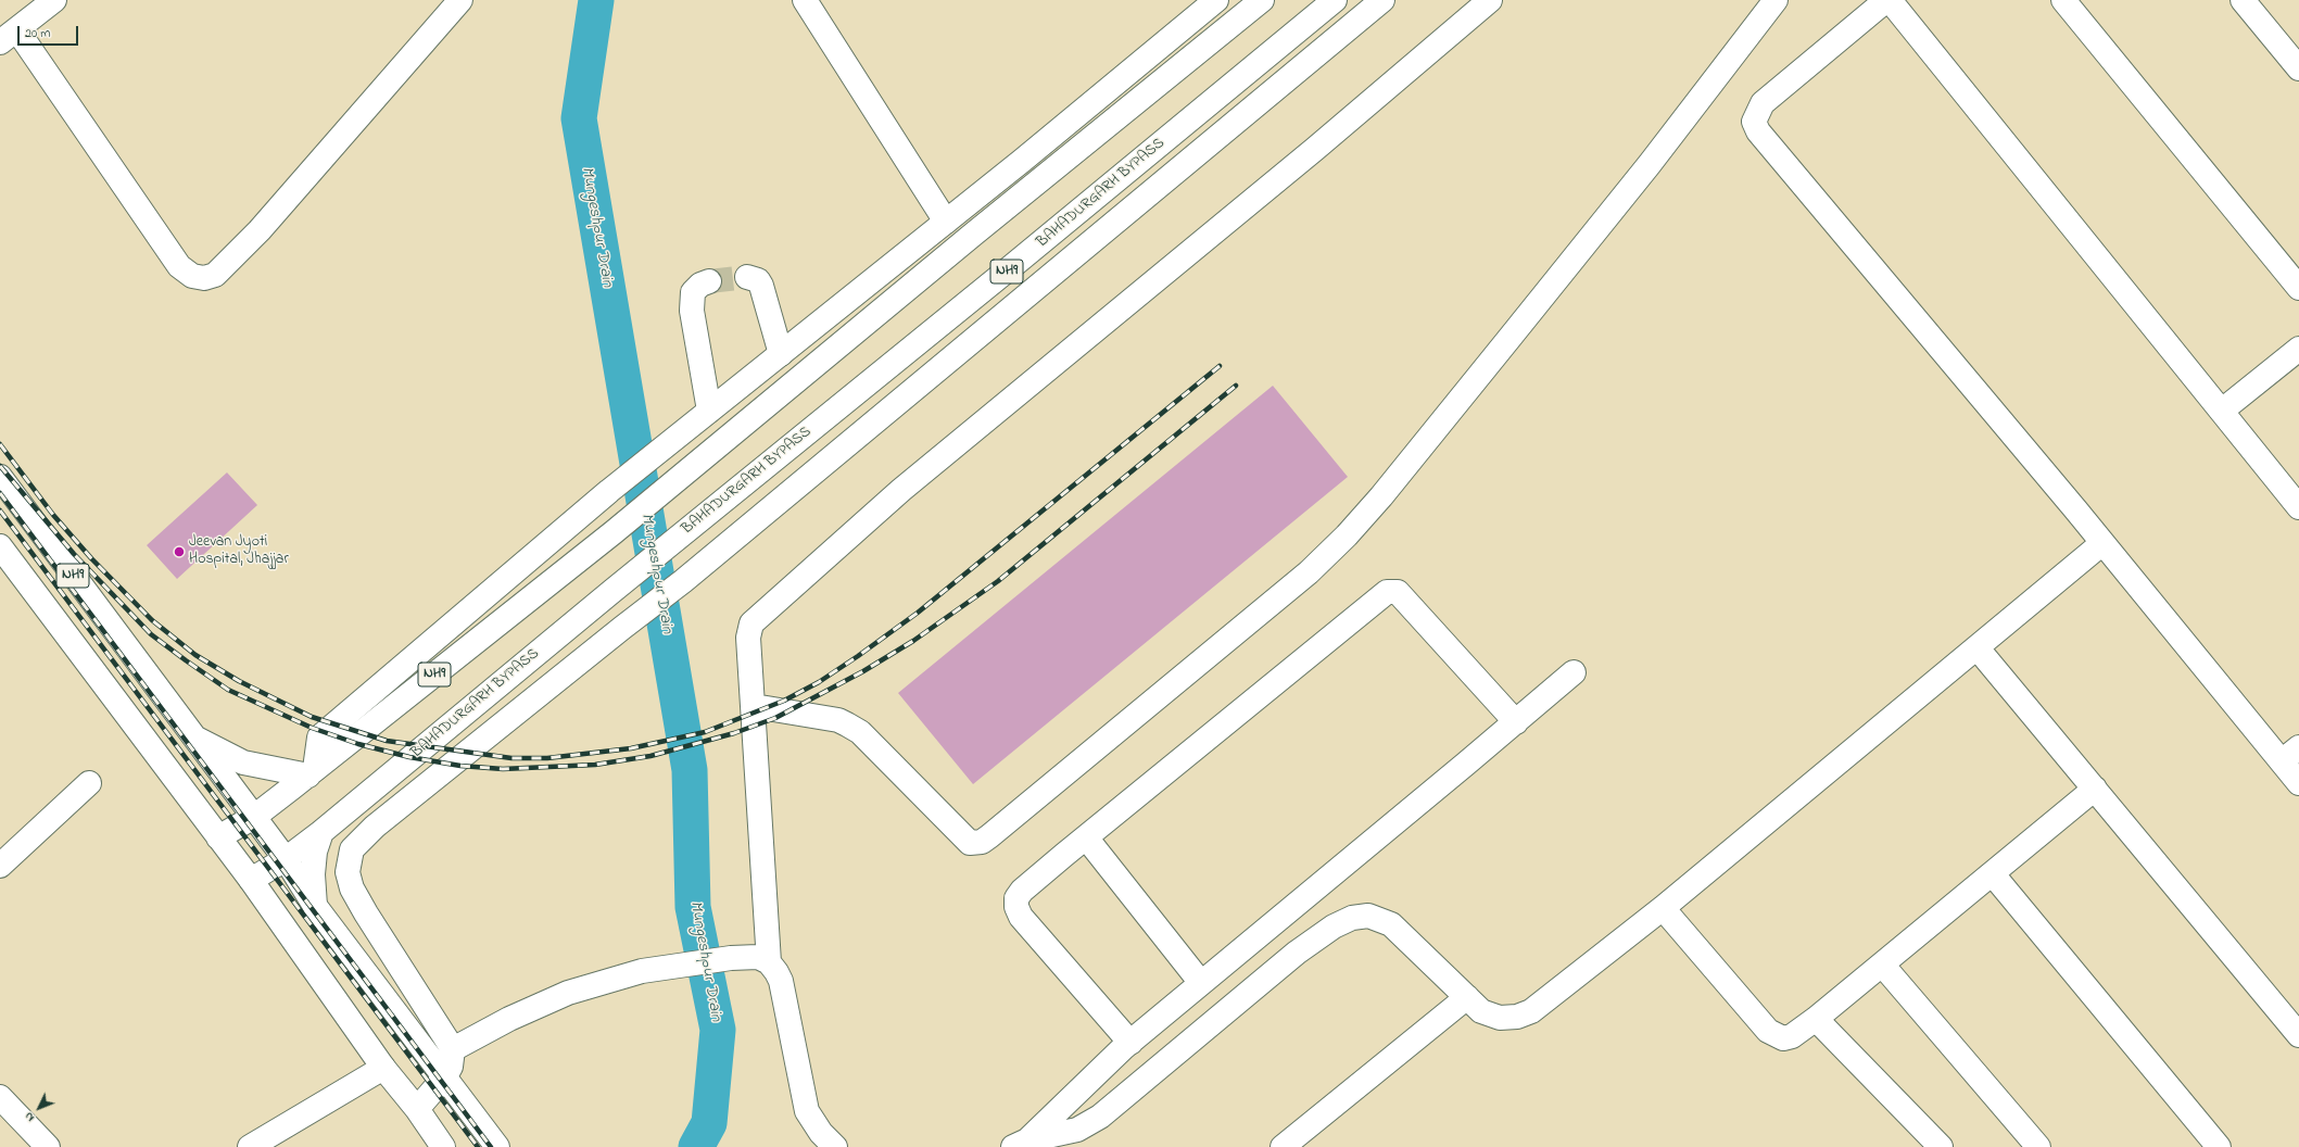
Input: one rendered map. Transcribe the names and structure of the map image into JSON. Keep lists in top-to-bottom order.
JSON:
{
  "streets": {
    "main road": ["BAHADURGARH BYPASS", "NH9"]
  },
  "crossings": [
    ["BAHADURGARH BYPASS", "NH9"]
  ],
  "water": ["Mungeshpur Drain"],
  "places": ["Jeevan Jyoti Hospital, Jhajjar"],
  "scale_bar": "20 m",
  "north": "bottom left"
}
